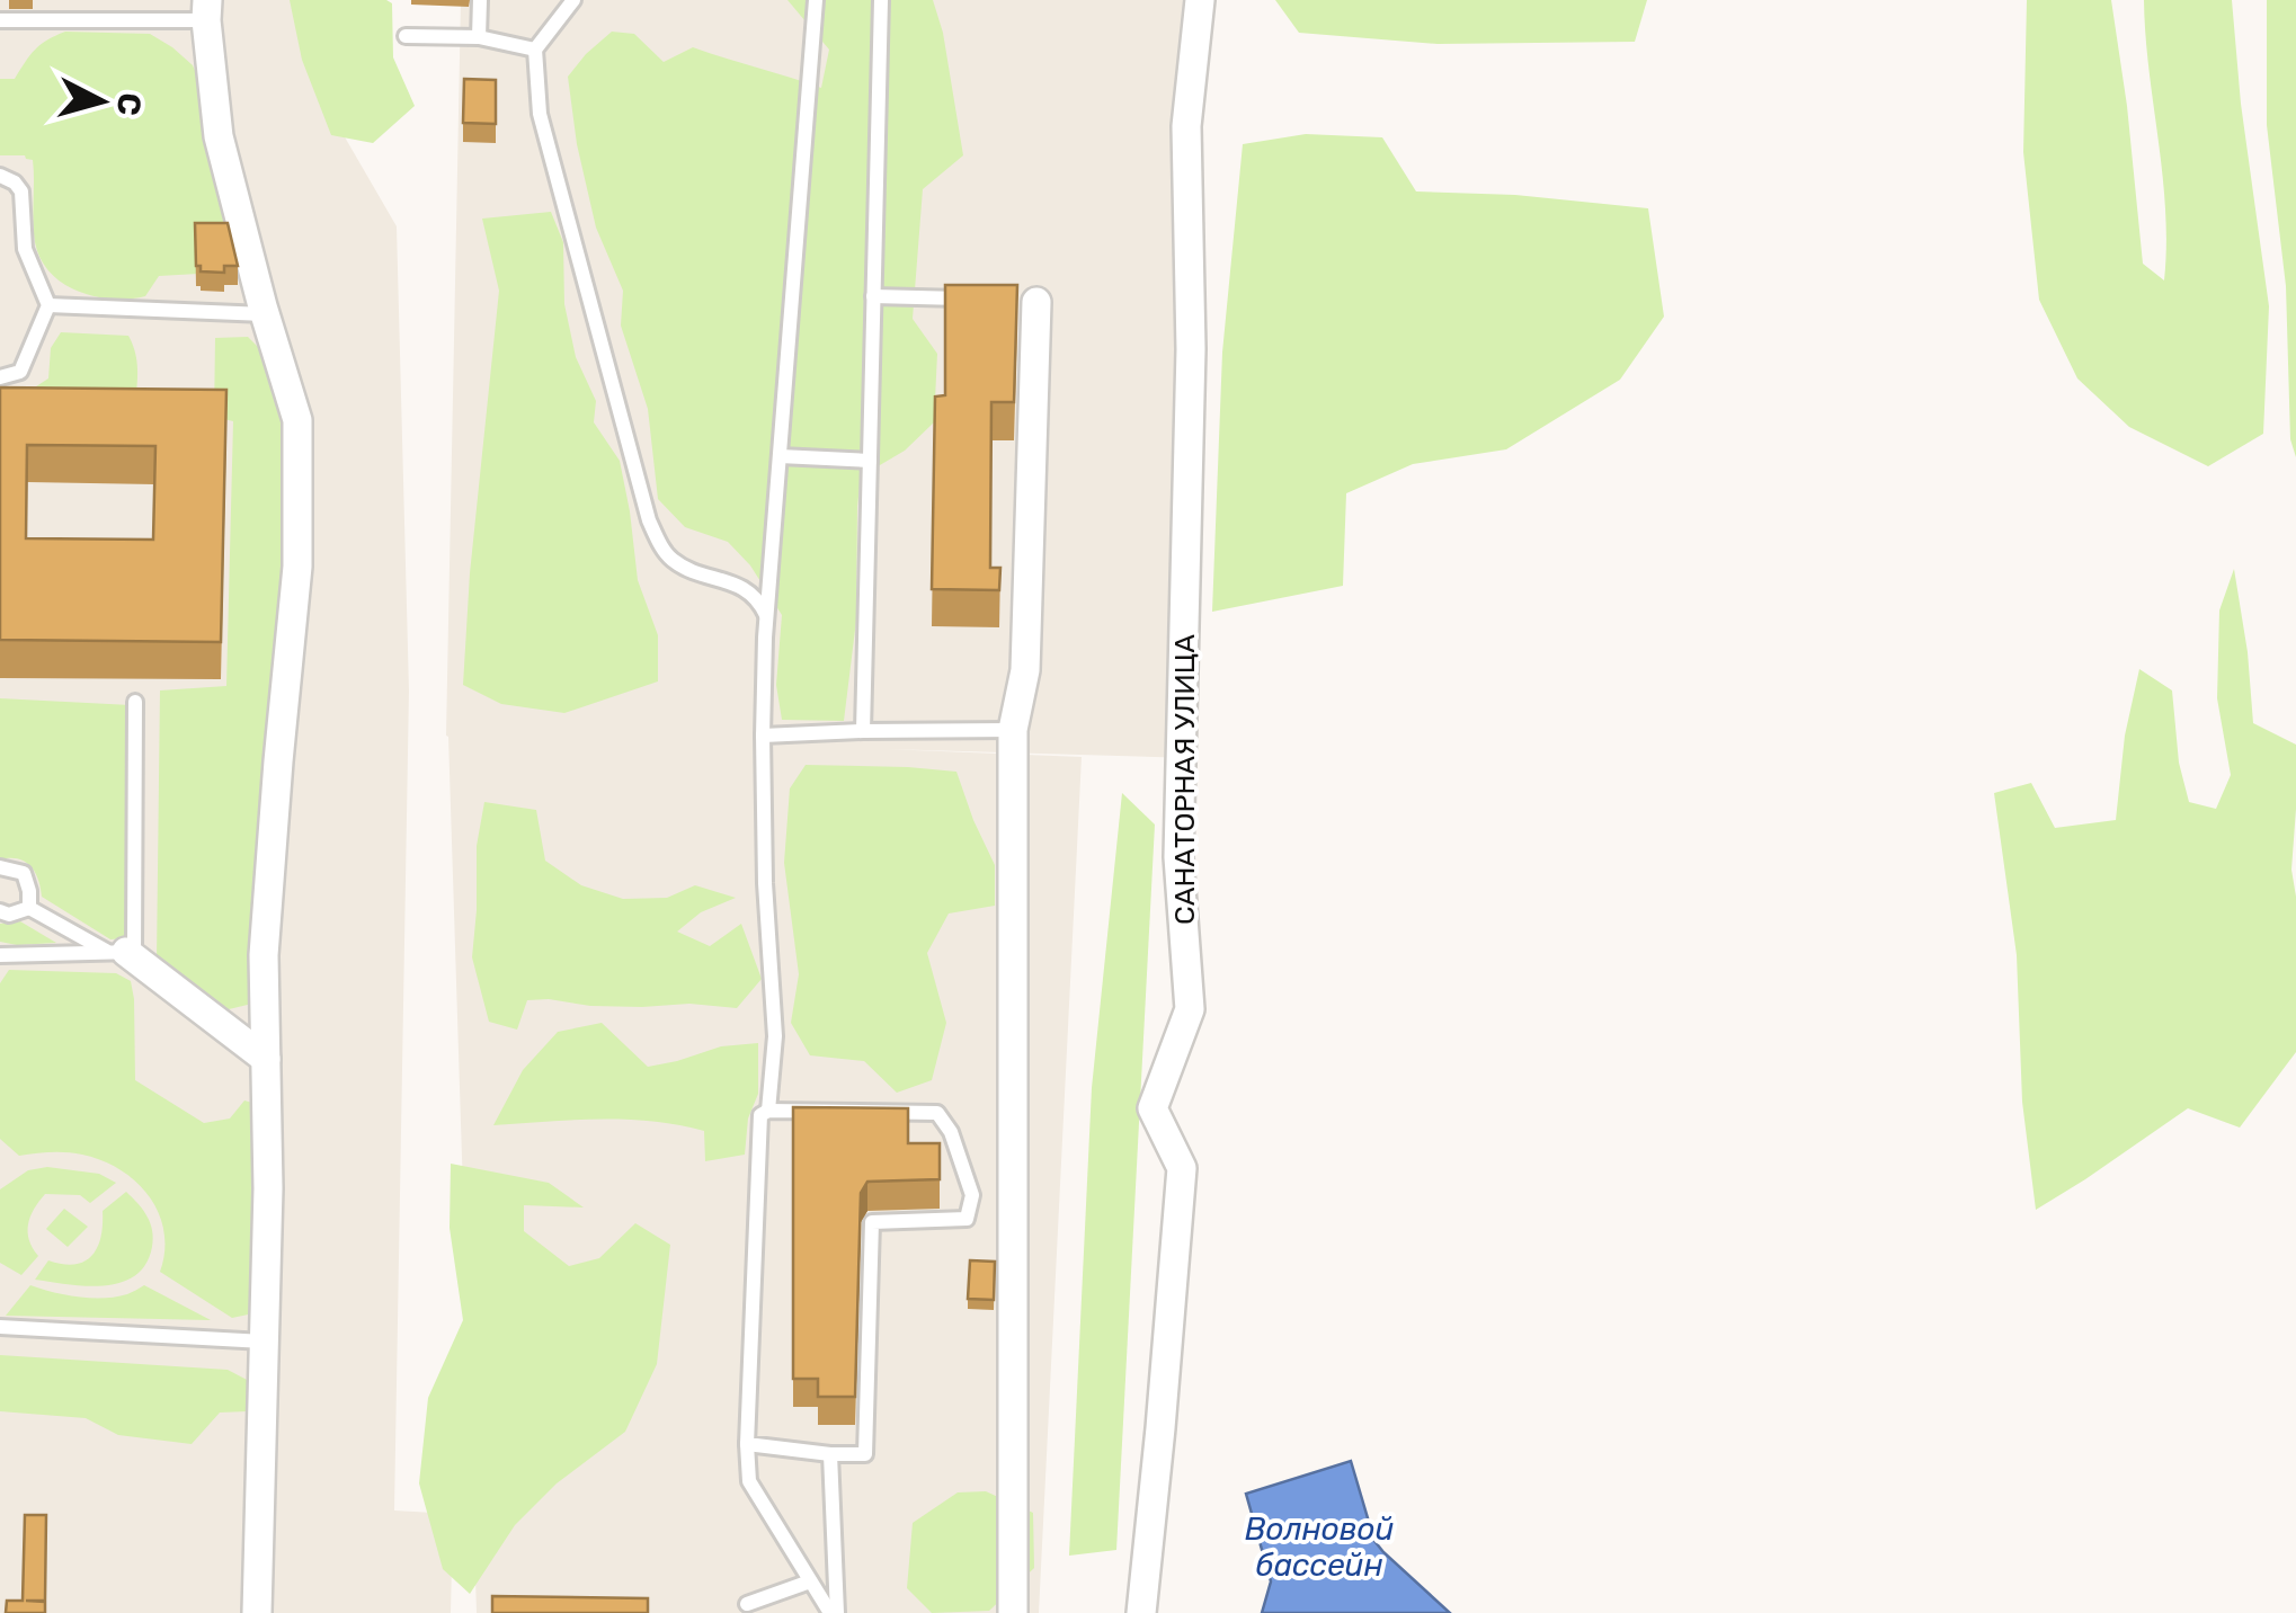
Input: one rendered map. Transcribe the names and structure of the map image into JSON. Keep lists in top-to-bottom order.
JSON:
{
  "streets": {
    "street": ["САНАТОРНАЯ УЛИЦА"]
  },
  "water": ["Волновой бассейн"],
  "north": "right"
}
